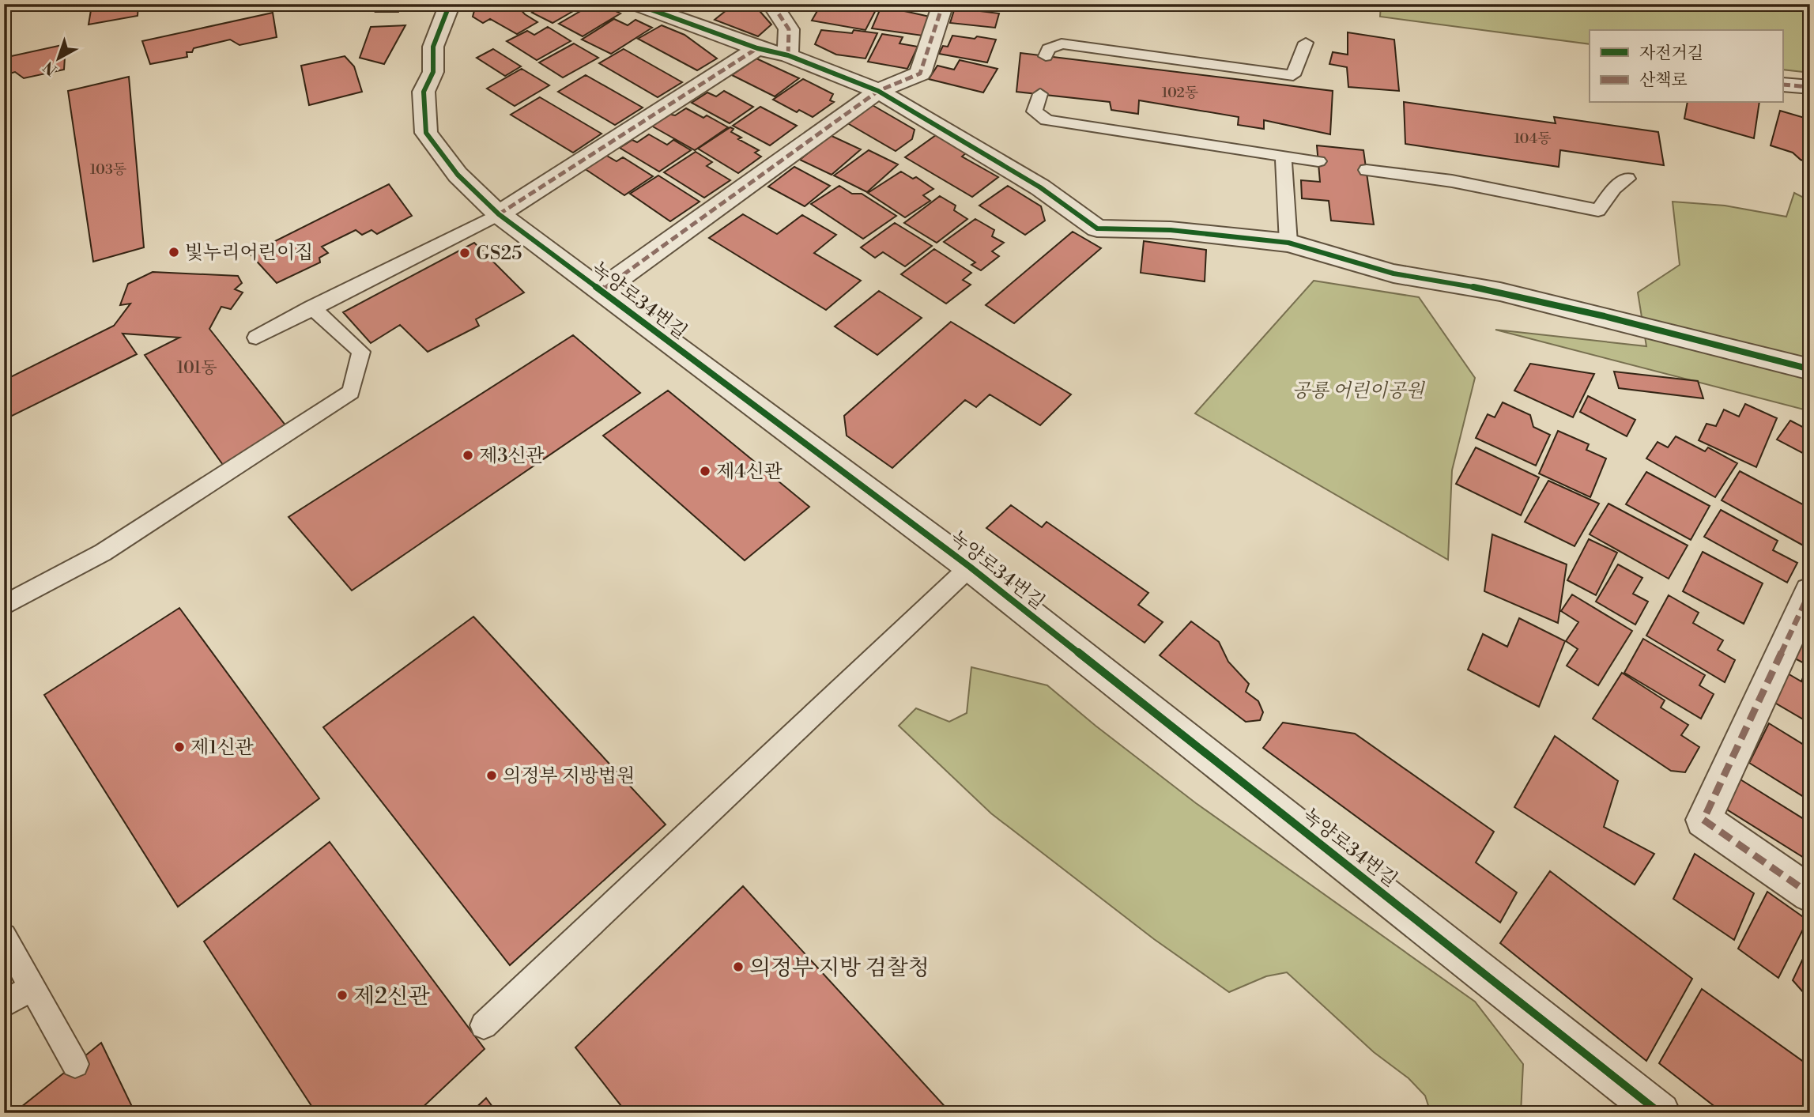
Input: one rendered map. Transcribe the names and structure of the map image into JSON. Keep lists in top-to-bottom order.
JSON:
{
  "streets": {
    "street": ["녹양로34번길"]
  },
  "parks": ["공룡 어린이공원"],
  "places": [
    "빛누리어린이집",
    "GS25",
    "제3신관",
    "제4신관",
    "제1신관",
    "의정부 지방법원",
    "의정부 지방 검찰청",
    "제2신관"
  ],
  "house_numbers": [
    "102동",
    "104동",
    "103동",
    "101동"
  ],
  "legend": ["자전거길", "산책로"],
  "north": "bottom left"
}
